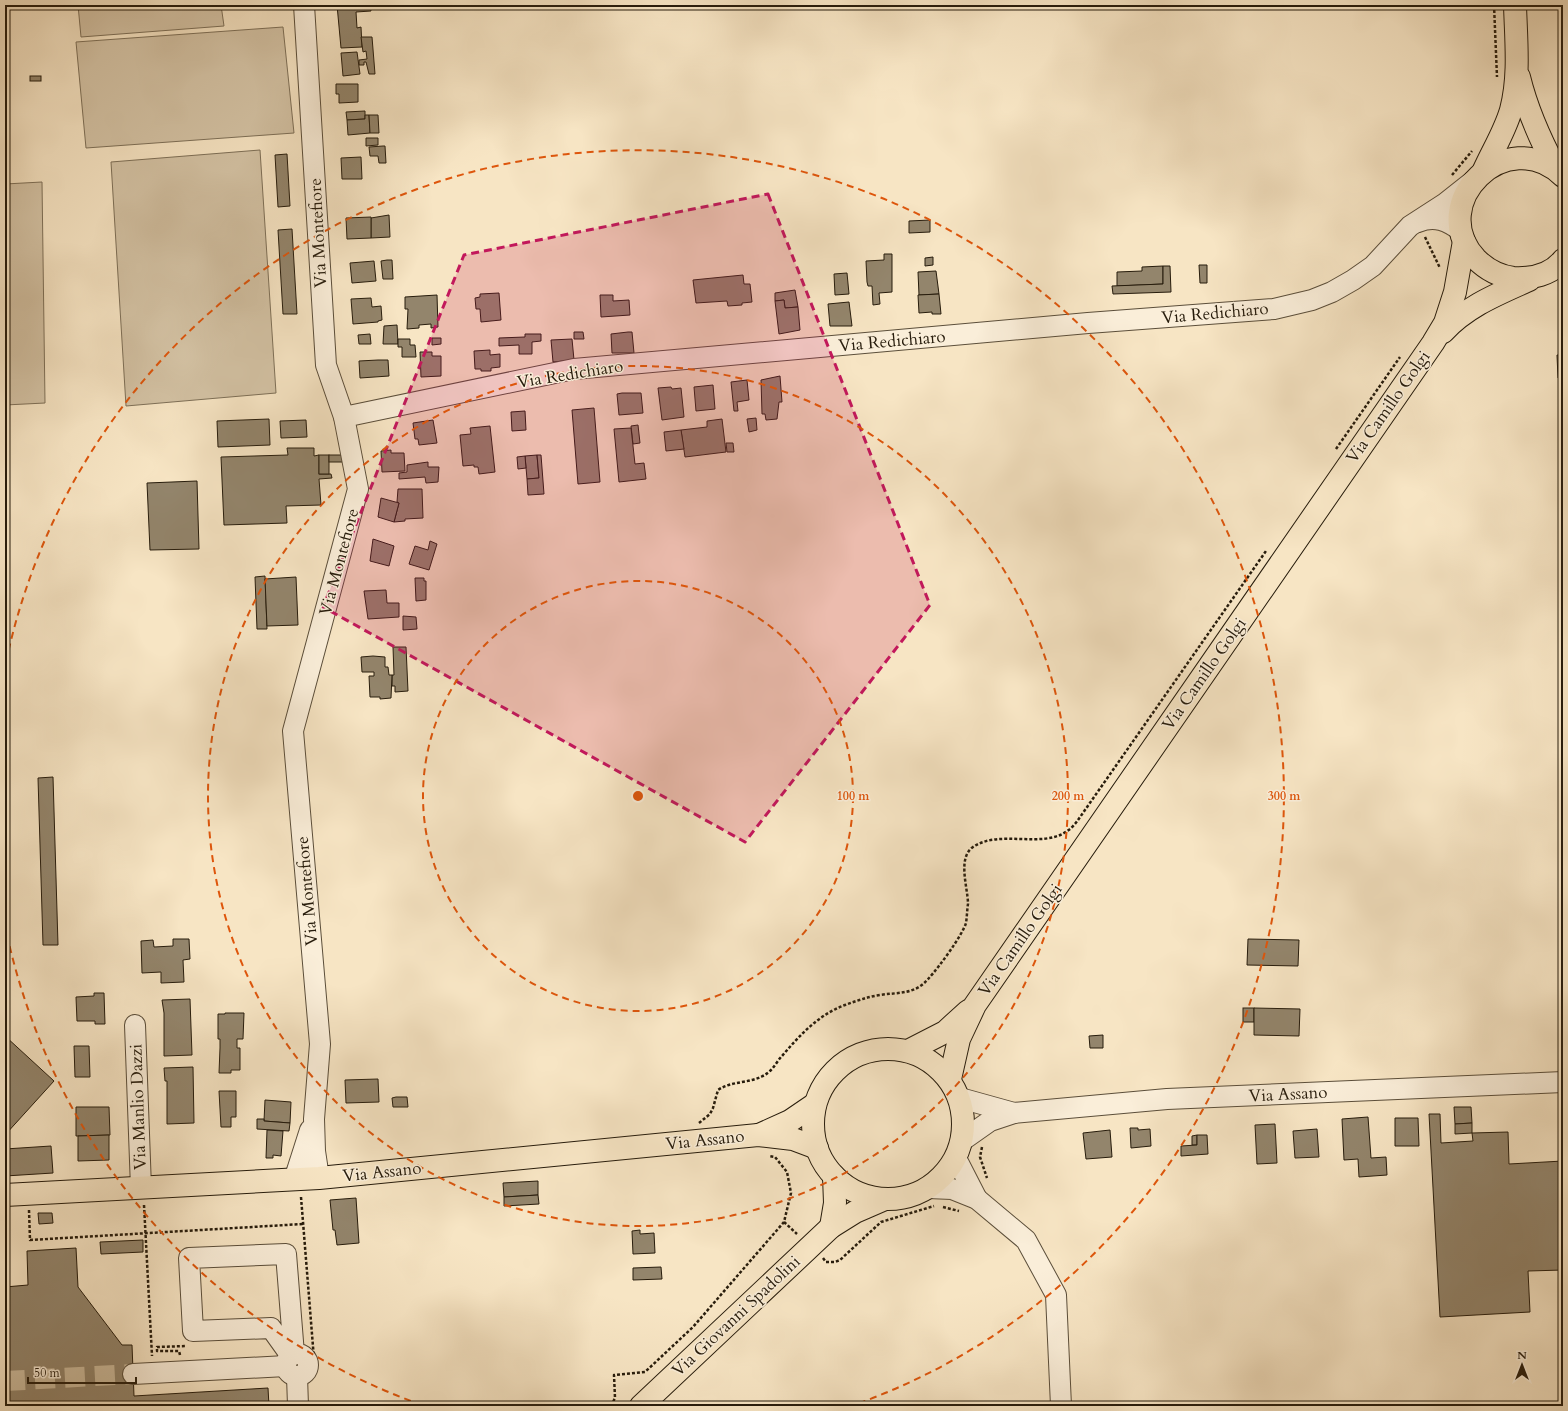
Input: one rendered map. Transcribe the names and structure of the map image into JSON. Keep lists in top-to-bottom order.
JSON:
{
  "streets": {
    "main road": ["Via Camillo Golgi", "Via Assano", "Via Giovanni Spadolini"],
    "street": ["Via Montefiore", "Via Redichiaro", "Via Manlio Dazzi"]
  },
  "crossings": [
    ["Via Montefiore", "Via Redichiaro"],
    ["Via Montefiore", "Via Assano"],
    ["Via Redichiaro", "Via Camillo Golgi"],
    ["Via Assano", "Via Manlio Dazzi"]
  ],
  "scale_bar": "50 m",
  "north": "top",
  "rings": ["100 m", "200 m", "300 m"]
}
